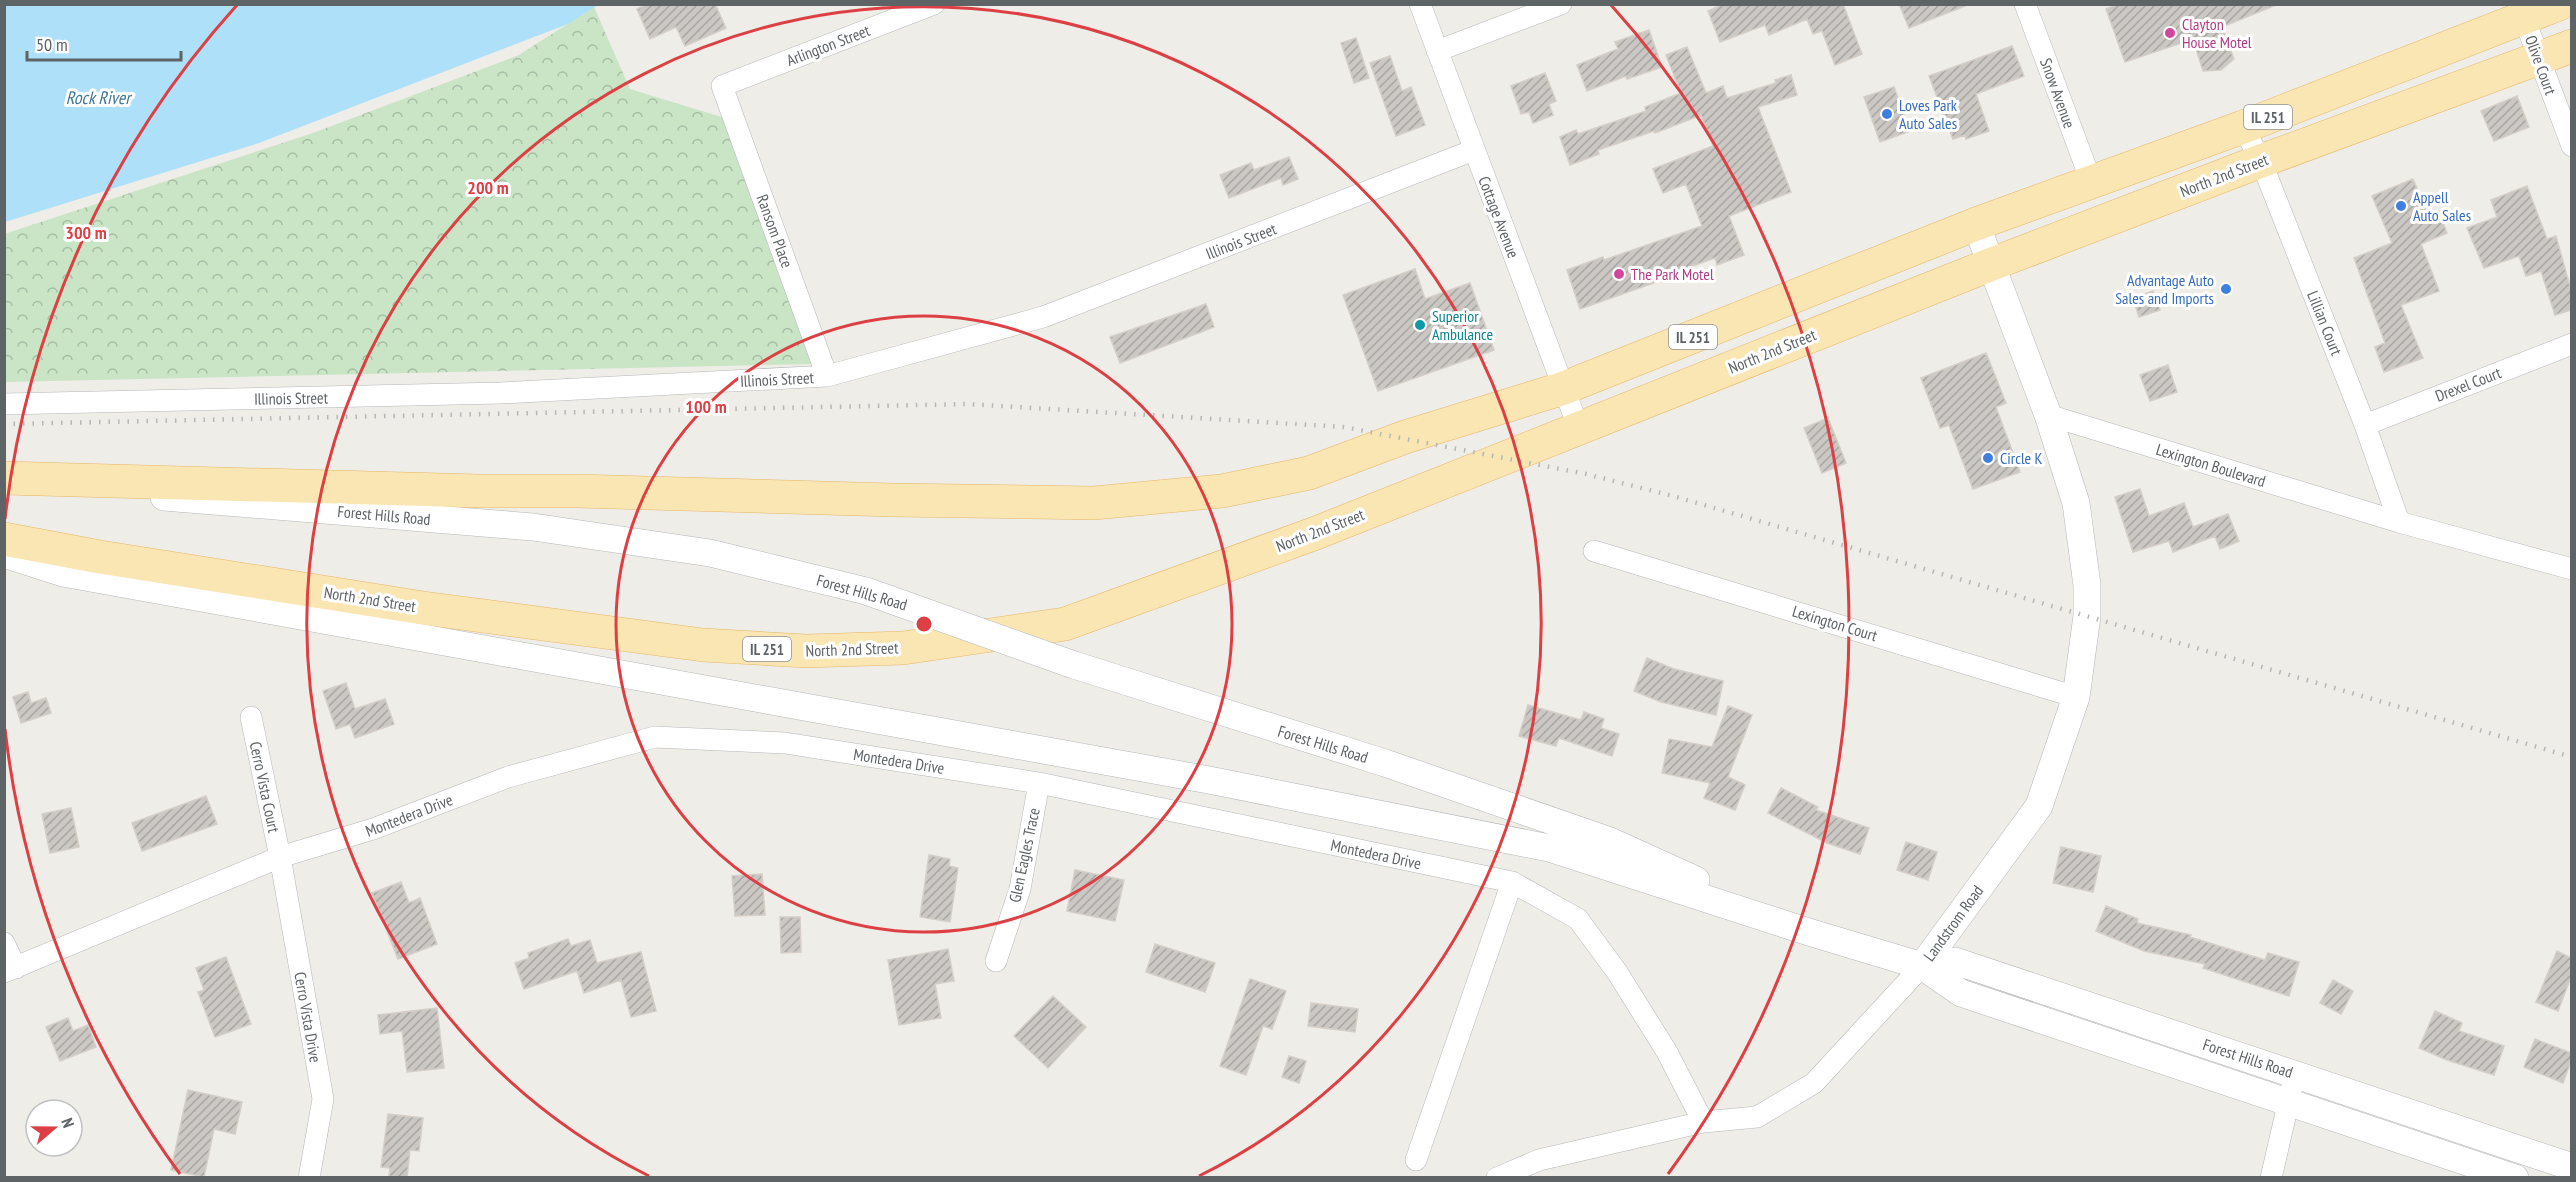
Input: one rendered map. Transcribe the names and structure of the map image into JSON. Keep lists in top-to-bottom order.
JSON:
{
  "streets": {
    "main road": ["IL 251", "North 2nd Street"],
    "street": [
      "Arlington Street",
      "Olive Court",
      "Snow Avenue",
      "Cottage Avenue",
      "Ransom Place",
      "Illinois Street",
      "Lillian Court",
      "Drexel Court",
      "Lexington Boulevard",
      "Forest Hills Road",
      "Lexington Court",
      "Montedera Drive",
      "Cerro Vista Court",
      "Glen Eagles Trace",
      "Landstrom Road",
      "Cerro Vista Drive"
    ]
  },
  "crossings": [
    ["Arlington Street", "Ransom Place"],
    ["Olive Court", "IL 251"],
    ["Olive Court", "North 2nd Street"],
    ["Snow Avenue", "IL 251"],
    ["IL 251", "Cottage Avenue"],
    ["IL 251", "Lillian Court"],
    ["North 2nd Street", "Cottage Avenue"],
    ["North 2nd Street", "Lillian Court"],
    ["Cottage Avenue", "Illinois Street"],
    ["Ransom Place", "Illinois Street"],
    ["Lillian Court", "Drexel Court"],
    ["Lillian Court", "Lexington Boulevard"],
    ["Lexington Boulevard", "Landstrom Road"],
    ["Forest Hills Road", "Landstrom Road"],
    ["Lexington Court", "Landstrom Road"],
    ["Montedera Drive", "Cerro Vista Court"],
    ["Montedera Drive", "Glen Eagles Trace"],
    ["Montedera Drive", "Landstrom Road"],
    ["Montedera Drive", "Cerro Vista Drive"],
    ["Cerro Vista Court", "Cerro Vista Drive"]
  ],
  "water": ["Rock River"],
  "places": [
    "Clayton House Motel",
    "Loves Park Auto Sales",
    "Appell Auto Sales",
    "The Park Motel",
    "Advantage Auto Sales and Imports",
    "Superior Ambulance",
    "Circle K"
  ],
  "scale_bar": "50 m",
  "north": "right",
  "rings": ["200 m", "300 m", "100 m"]
}
